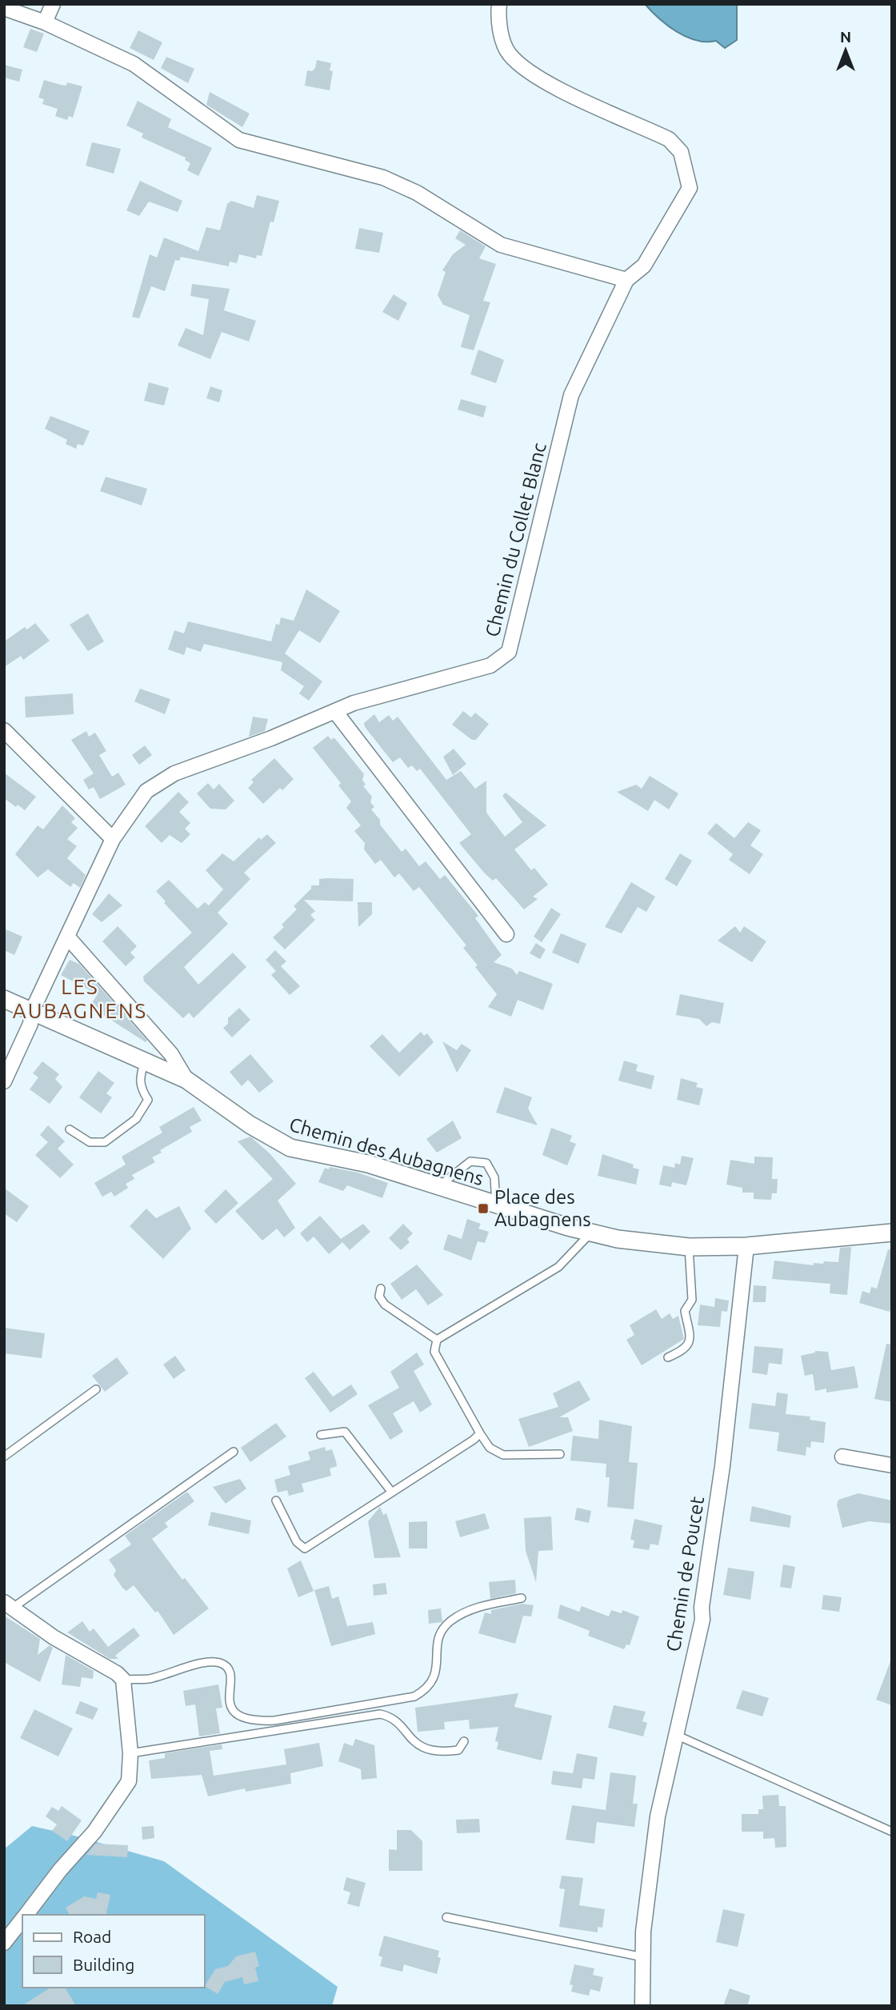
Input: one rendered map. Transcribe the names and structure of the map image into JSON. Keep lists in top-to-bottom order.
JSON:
{
  "streets": {
    "street": ["Chemin du Collet Blanc", "Chemin des Aubagnens", "Chemin de Poucet"]
  },
  "crossings": [
    ["Chemin du Collet Blanc", "Chemin des Aubagnens"],
    ["Chemin des Aubagnens", "Chemin de Poucet"]
  ],
  "districts": ["LES AUBAGNENS"],
  "places": {
    "transit": ["Place des Aubagnens"]
  },
  "legend": ["Road", "Building"],
  "north": "top"
}
